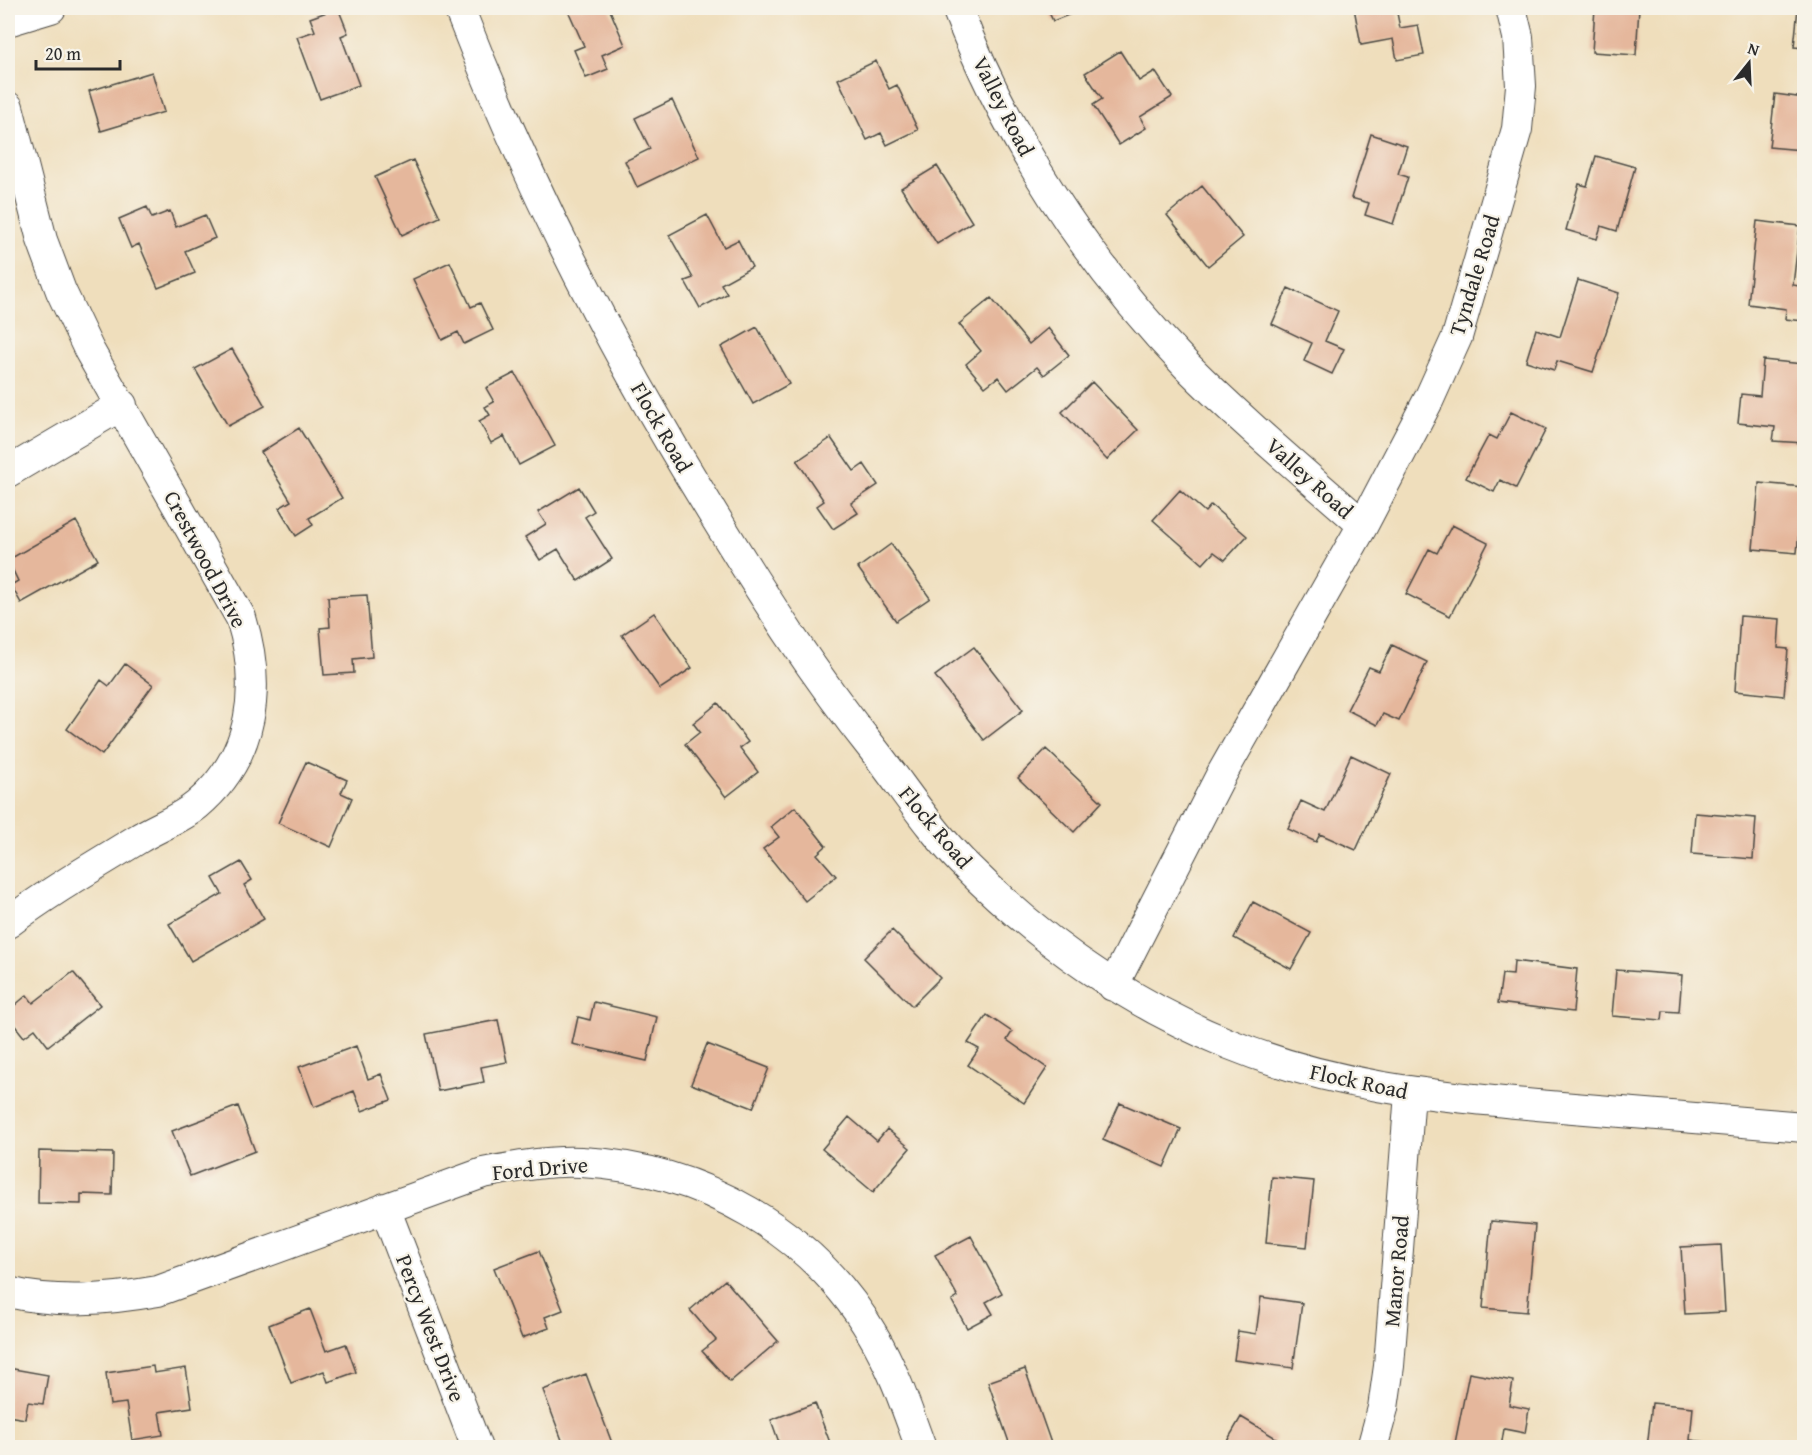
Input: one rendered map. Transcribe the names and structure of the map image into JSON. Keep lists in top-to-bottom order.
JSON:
{
  "streets": {
    "street": [
      "Valley Road",
      "Tyndale Road",
      "Flock Road",
      "Crestwood Drive",
      "Ford Drive",
      "Manor Road",
      "Percy West Drive"
    ]
  },
  "crossings": [
    ["Valley Road", "Tyndale Road"],
    ["Valley Road", "Flock Road"],
    ["Flock Road", "Manor Road"],
    ["Ford Drive", "Percy West Drive"]
  ],
  "scale_bar": "20 m",
  "north": "top"
}
